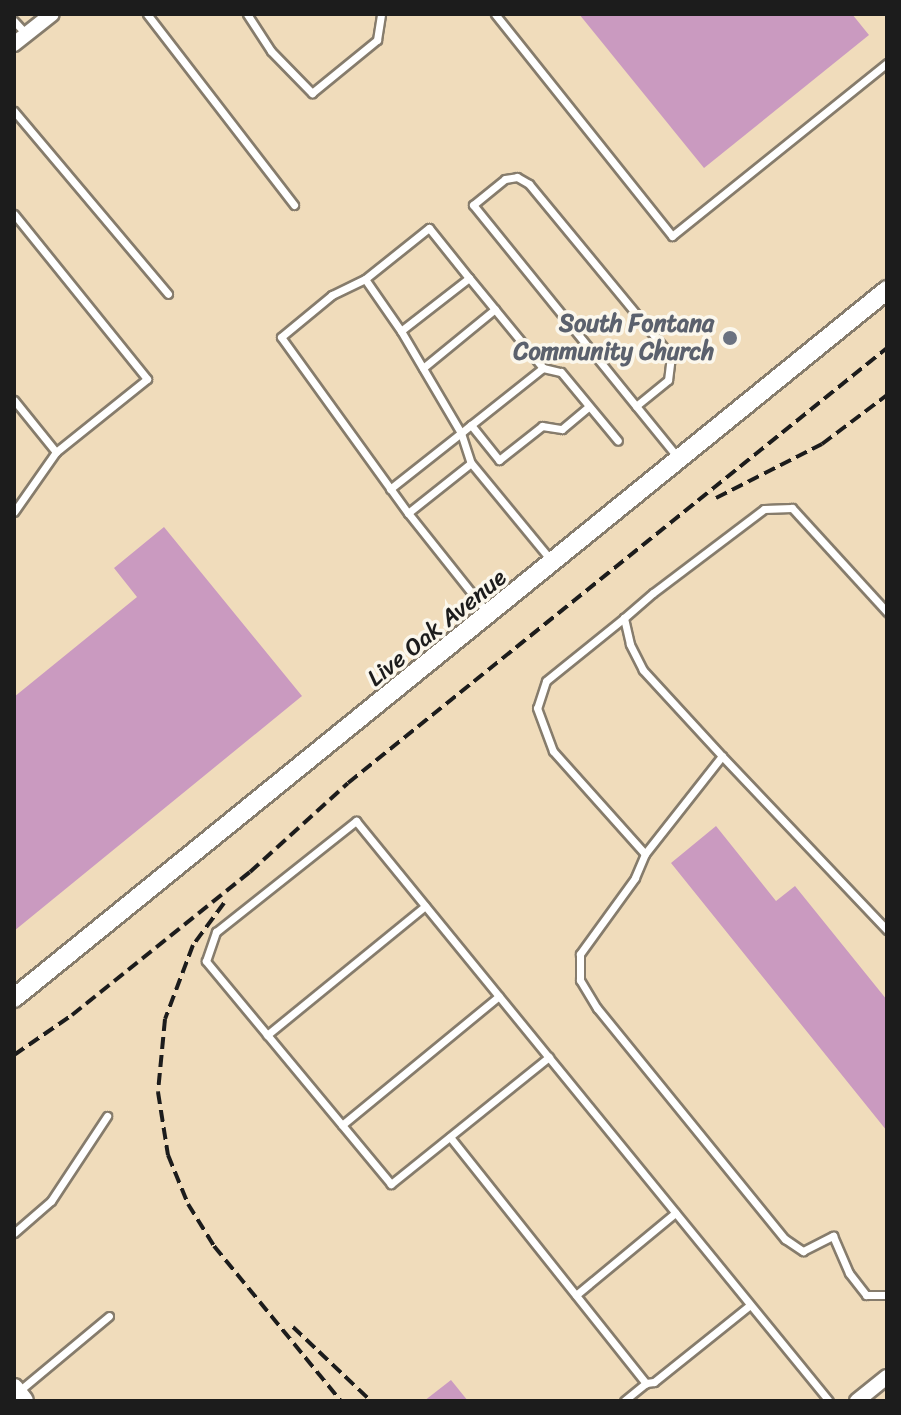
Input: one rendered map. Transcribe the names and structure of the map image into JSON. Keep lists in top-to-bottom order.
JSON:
{
  "streets": {
    "street": ["Live Oak Avenue"]
  },
  "places": ["South Fontana Community Church"]
}
